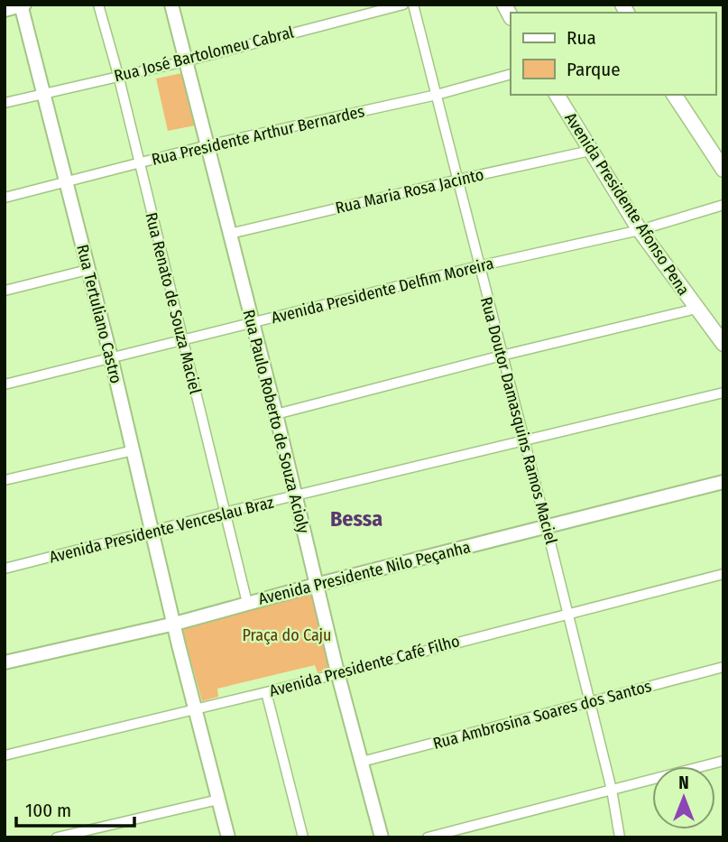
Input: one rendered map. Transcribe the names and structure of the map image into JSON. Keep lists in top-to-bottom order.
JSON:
{
  "streets": {
    "main road": ["Avenida Presidente Afonso Pena"],
    "street": [
      "Rua José Bartolomeu Cabral",
      "Rua Presidente Arthur Bernardes",
      "Rua Maria Rosa Jacinto",
      "Avenida Presidente Delfim Moreira",
      "Rua Renato de Souza Maciel",
      "Rua Tertuliano Castro",
      "Rua Doutor Damasquins Ramos Maciel",
      "Rua Paulo Roberto de Souza Acioly",
      "Avenida Presidente Venceslau Braz",
      "Avenida Presidente Nilo Peçanha",
      "Avenida Presidente Café Filho",
      "Rua Ambrosina Soares dos Santos"
    ]
  },
  "crossings": [
    ["Rua José Bartolomeu Cabral", "Rua Renato de Souza Maciel"],
    ["Rua José Bartolomeu Cabral", "Rua Tertuliano Castro"],
    ["Rua José Bartolomeu Cabral", "Rua Paulo Roberto de Souza Acioly"],
    ["Rua Presidente Arthur Bernardes", "Rua Renato de Souza Maciel"],
    ["Rua Presidente Arthur Bernardes", "Rua Tertuliano Castro"],
    ["Rua Presidente Arthur Bernardes", "Rua Doutor Damasquins Ramos Maciel"],
    ["Rua Presidente Arthur Bernardes", "Rua Paulo Roberto de Souza Acioly"],
    ["Rua Maria Rosa Jacinto", "Avenida Presidente Afonso Pena"],
    ["Rua Maria Rosa Jacinto", "Rua Doutor Damasquins Ramos Maciel"],
    ["Rua Maria Rosa Jacinto", "Rua Paulo Roberto de Souza Acioly"],
    ["Avenida Presidente Afonso Pena", "Avenida Presidente Delfim Moreira"],
    ["Avenida Presidente Delfim Moreira", "Rua Renato de Souza Maciel"],
    ["Avenida Presidente Delfim Moreira", "Rua Tertuliano Castro"],
    ["Avenida Presidente Delfim Moreira", "Rua Doutor Damasquins Ramos Maciel"],
    ["Avenida Presidente Delfim Moreira", "Rua Paulo Roberto de Souza Acioly"],
    ["Rua Renato de Souza Maciel", "Avenida Presidente Venceslau Braz"],
    ["Rua Renato de Souza Maciel", "Avenida Presidente Nilo Peçanha"],
    ["Rua Tertuliano Castro", "Avenida Presidente Venceslau Braz"],
    ["Rua Tertuliano Castro", "Avenida Presidente Nilo Peçanha"],
    ["Rua Tertuliano Castro", "Avenida Presidente Café Filho"],
    ["Rua Doutor Damasquins Ramos Maciel", "Avenida Presidente Venceslau Braz"],
    ["Rua Doutor Damasquins Ramos Maciel", "Avenida Presidente Nilo Peçanha"],
    ["Rua Doutor Damasquins Ramos Maciel", "Avenida Presidente Café Filho"],
    ["Rua Doutor Damasquins Ramos Maciel", "Rua Ambrosina Soares dos Santos"],
    ["Rua Paulo Roberto de Souza Acioly", "Avenida Presidente Venceslau Braz"],
    ["Rua Paulo Roberto de Souza Acioly", "Avenida Presidente Nilo Peçanha"],
    ["Rua Paulo Roberto de Souza Acioly", "Avenida Presidente Café Filho"],
    ["Rua Paulo Roberto de Souza Acioly", "Rua Ambrosina Soares dos Santos"]
  ],
  "districts": ["Bessa"],
  "parks": ["Praça do Caju"],
  "legend": ["Rua", "Parque"],
  "scale_bar": "100 m",
  "north": "top"
}
